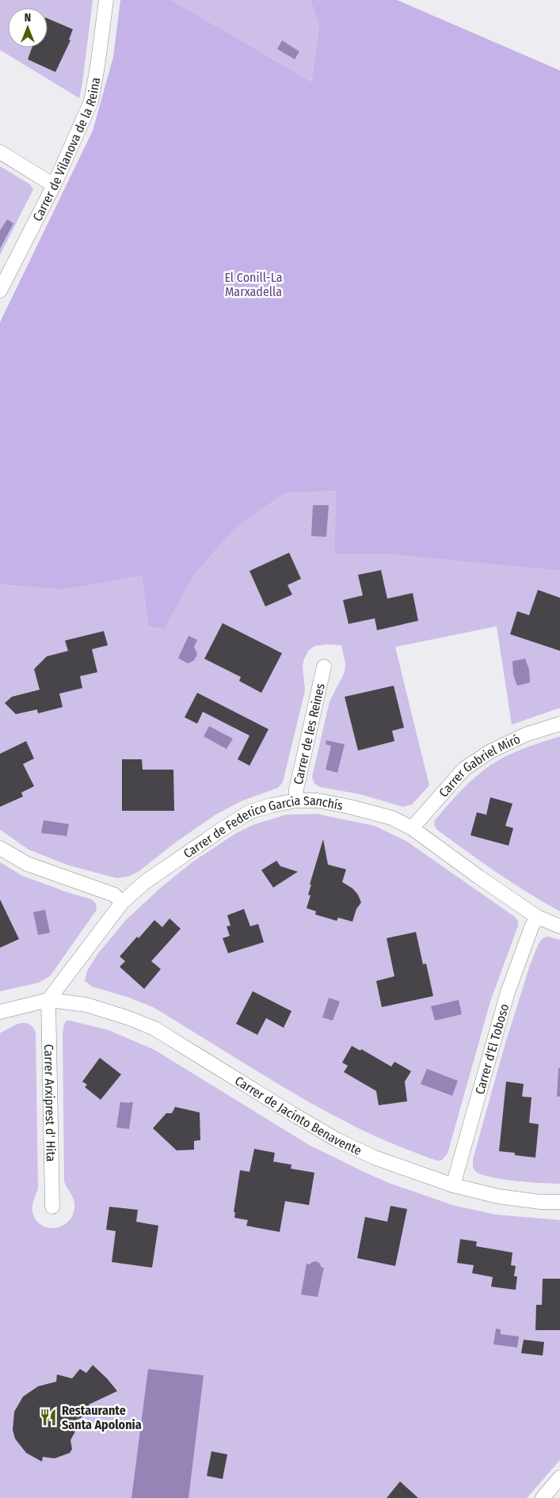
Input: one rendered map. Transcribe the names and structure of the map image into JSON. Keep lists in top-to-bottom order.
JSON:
{
  "streets": {
    "street": [
      "Carrer de Vilanova de la Reina",
      "Carrer de les Reines",
      "Carrer Gabriel Miró",
      "Carrer de Federico Garcia Sanchís",
      "Carrer d'El Toboso",
      "Carrer Arxiprest d' Hita",
      "Carrer de Jacinto Benavente"
    ]
  },
  "crossings": [
    ["Carrer de les Reines", "Carrer de Federico Garcia Sanchís"],
    ["Carrer Gabriel Miró", "Carrer de Federico Garcia Sanchís"],
    ["Carrer de Federico Garcia Sanchís", "Carrer d'El Toboso"],
    ["Carrer de Federico Garcia Sanchís", "Carrer Arxiprest d' Hita"],
    ["Carrer de Federico Garcia Sanchís", "Carrer de Jacinto Benavente"],
    ["Carrer d'El Toboso", "Carrer de Jacinto Benavente"],
    ["Carrer Arxiprest d' Hita", "Carrer de Jacinto Benavente"]
  ],
  "parks": ["El Conill-La Marxadella"],
  "places": {
    "restaurant": ["Restaurante Santa Apolonia"]
  },
  "north": "top"
}
